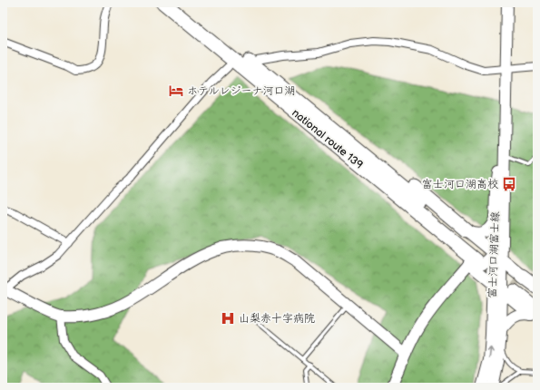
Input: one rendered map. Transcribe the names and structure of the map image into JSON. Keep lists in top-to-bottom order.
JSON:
{
  "streets": {
    "highway": ["national route 139"],
    "main road": ["富士河口湖富士線"]
  },
  "crossings": [
    ["national route 139", "富士河口湖富士線"]
  ],
  "places": {
    "hotel": ["ホテルレジーナ河口湖"],
    "bus stop": ["富士河口湖高校"],
    "hospital": ["山梨赤十字病院"]
  }
}
